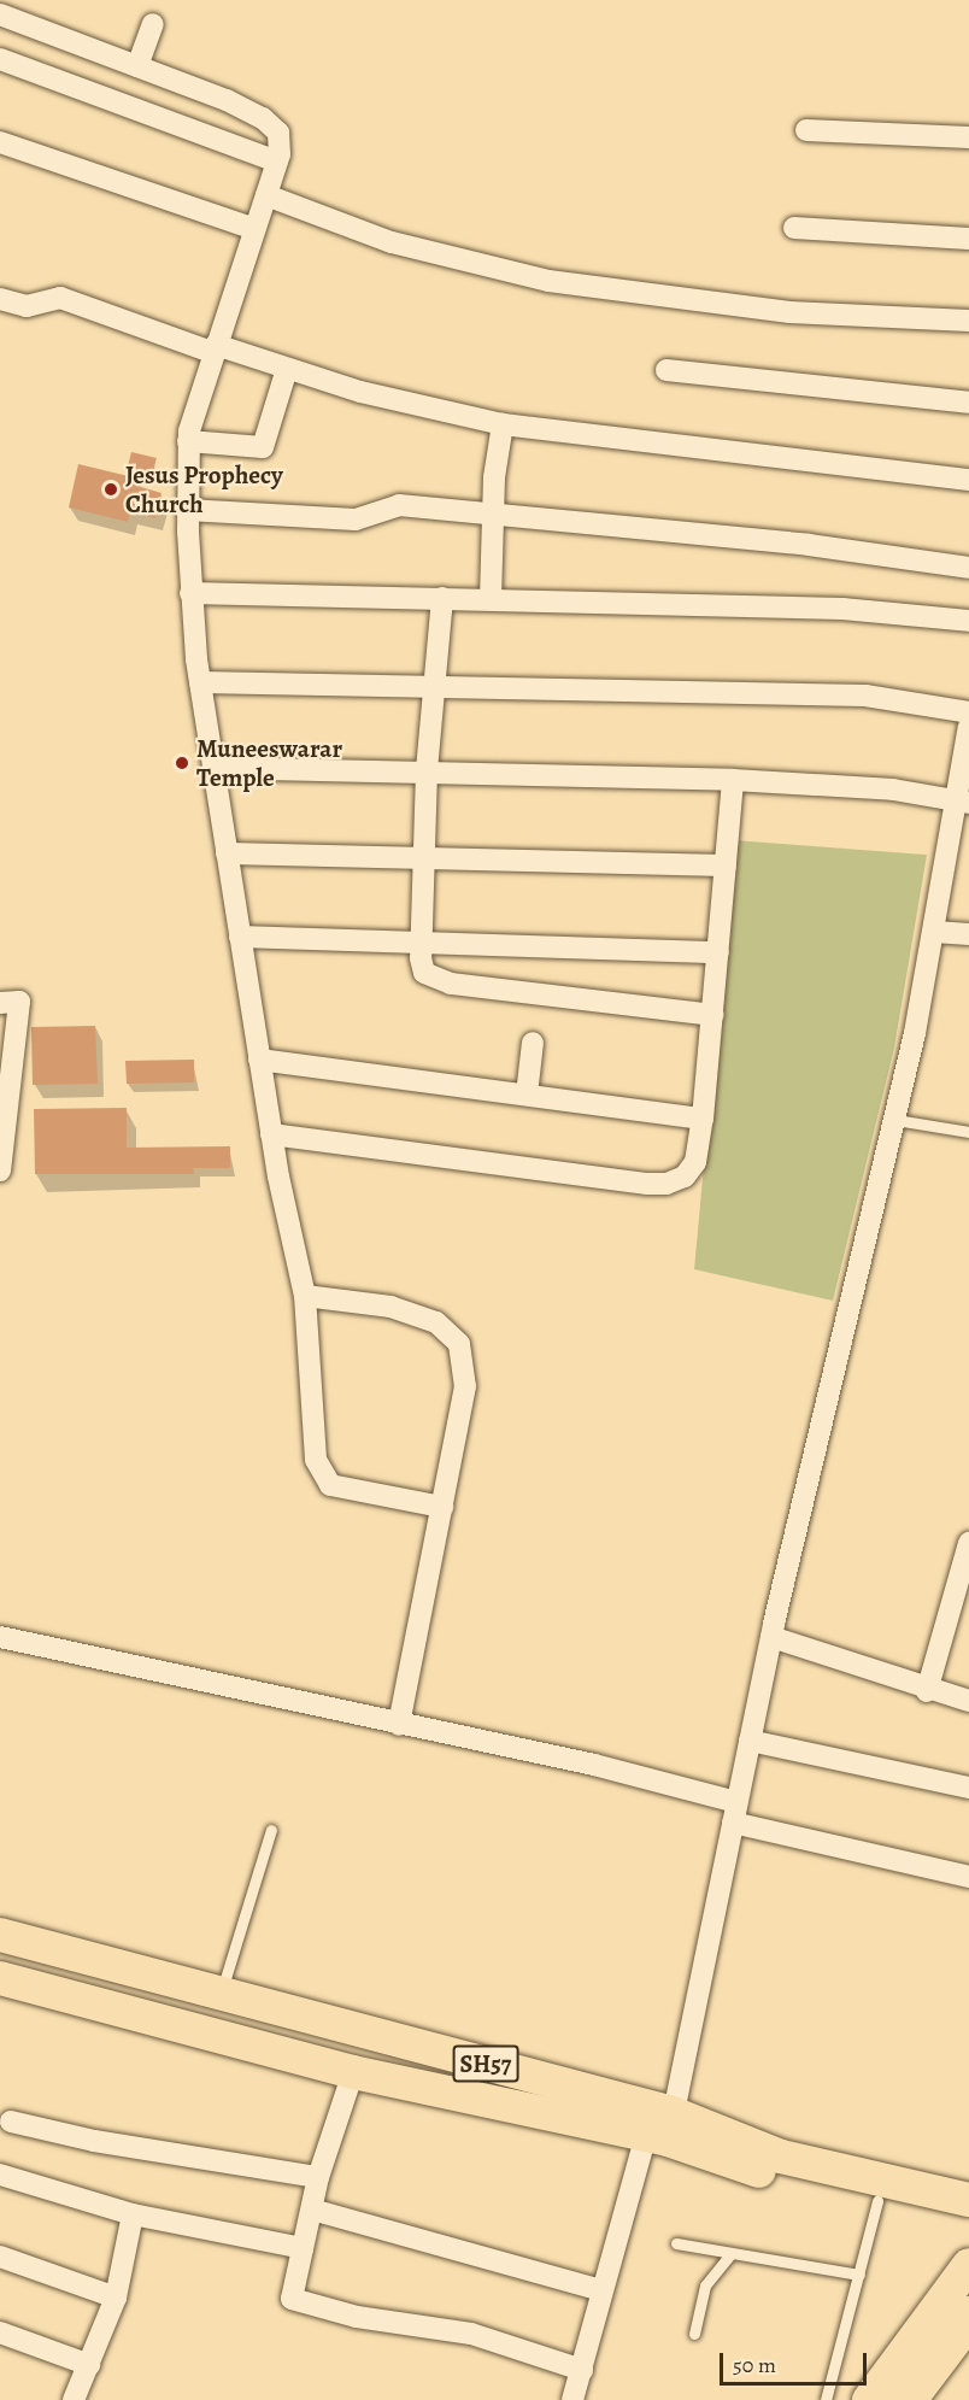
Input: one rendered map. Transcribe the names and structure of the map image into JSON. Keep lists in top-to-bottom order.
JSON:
{
  "streets": {
    "main road": ["SH57"]
  },
  "places": ["Jesus Prophecy Church", "Muneeswarar Temple"],
  "scale_bar": "50 m"
}
